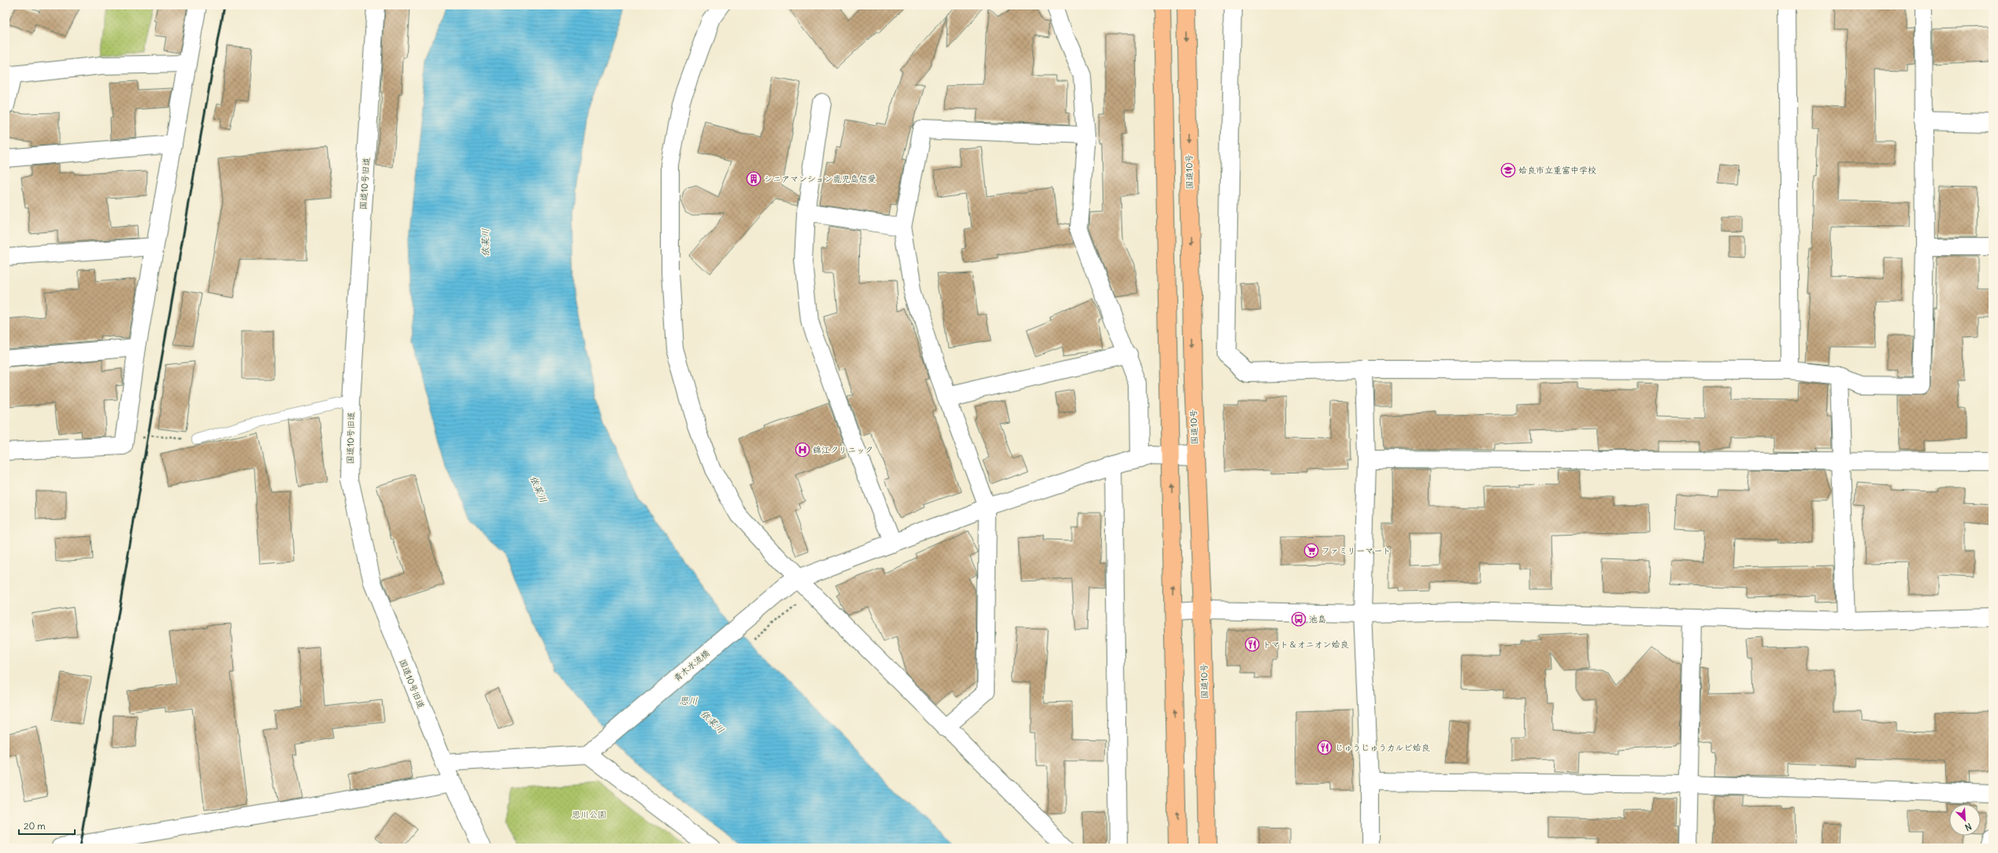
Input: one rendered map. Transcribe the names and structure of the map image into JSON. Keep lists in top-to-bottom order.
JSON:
{
  "streets": {
    "highway": ["国道10号"],
    "street": ["国道10号旧道", "青木水流橋"]
  },
  "crossings": [
    ["国道10号", "青木水流橋"]
  ],
  "water": ["依某川", "思川"],
  "parks": ["思川公園"],
  "places": {
    "school or university": ["姶良市立重富中学校"],
    "building": ["シニアマンション鹿児島信愛"],
    "hospital": ["錦江クリニック"],
    "supermarket": ["ファミリーマート"],
    "bus stop": ["池島"],
    "restaurant": ["トマト＆オニオン姶良", "じゅうじゅうカルビ姶良"]
  },
  "scale_bar": "20 m",
  "north": "bottom right"
}
